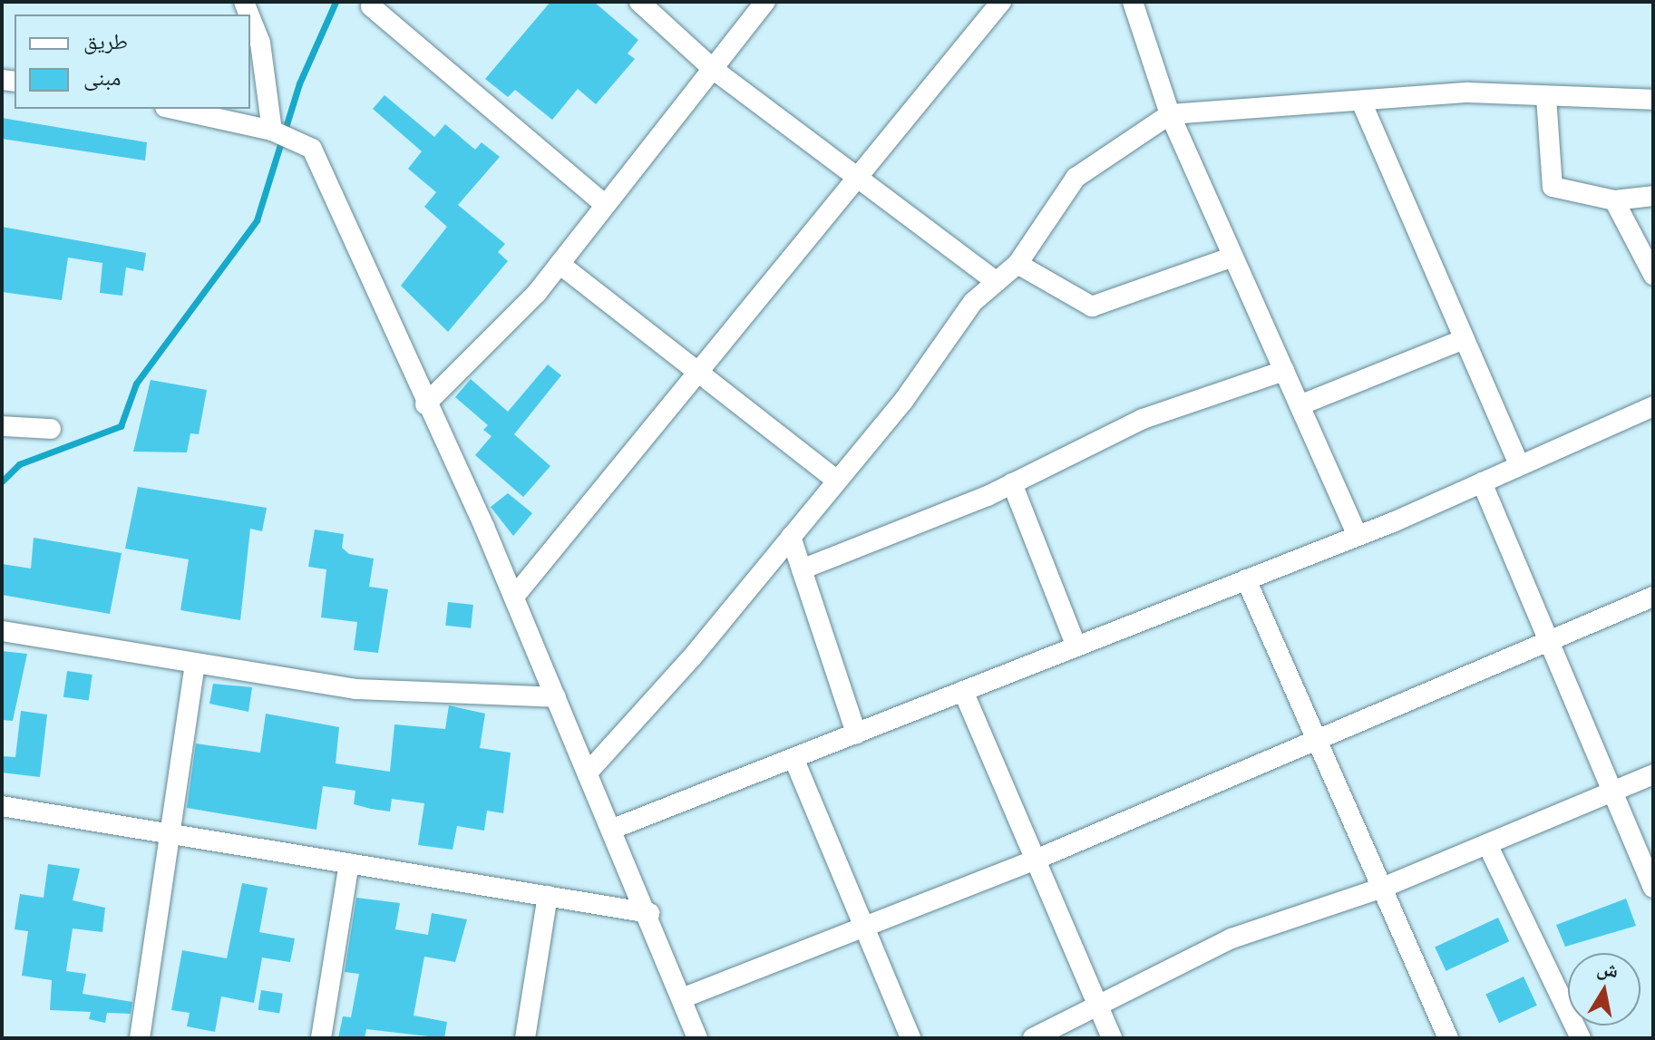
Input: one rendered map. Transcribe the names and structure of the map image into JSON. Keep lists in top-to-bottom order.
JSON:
{
  "legend": ["طريق", "مبنى"],
  "north": "top"
}
